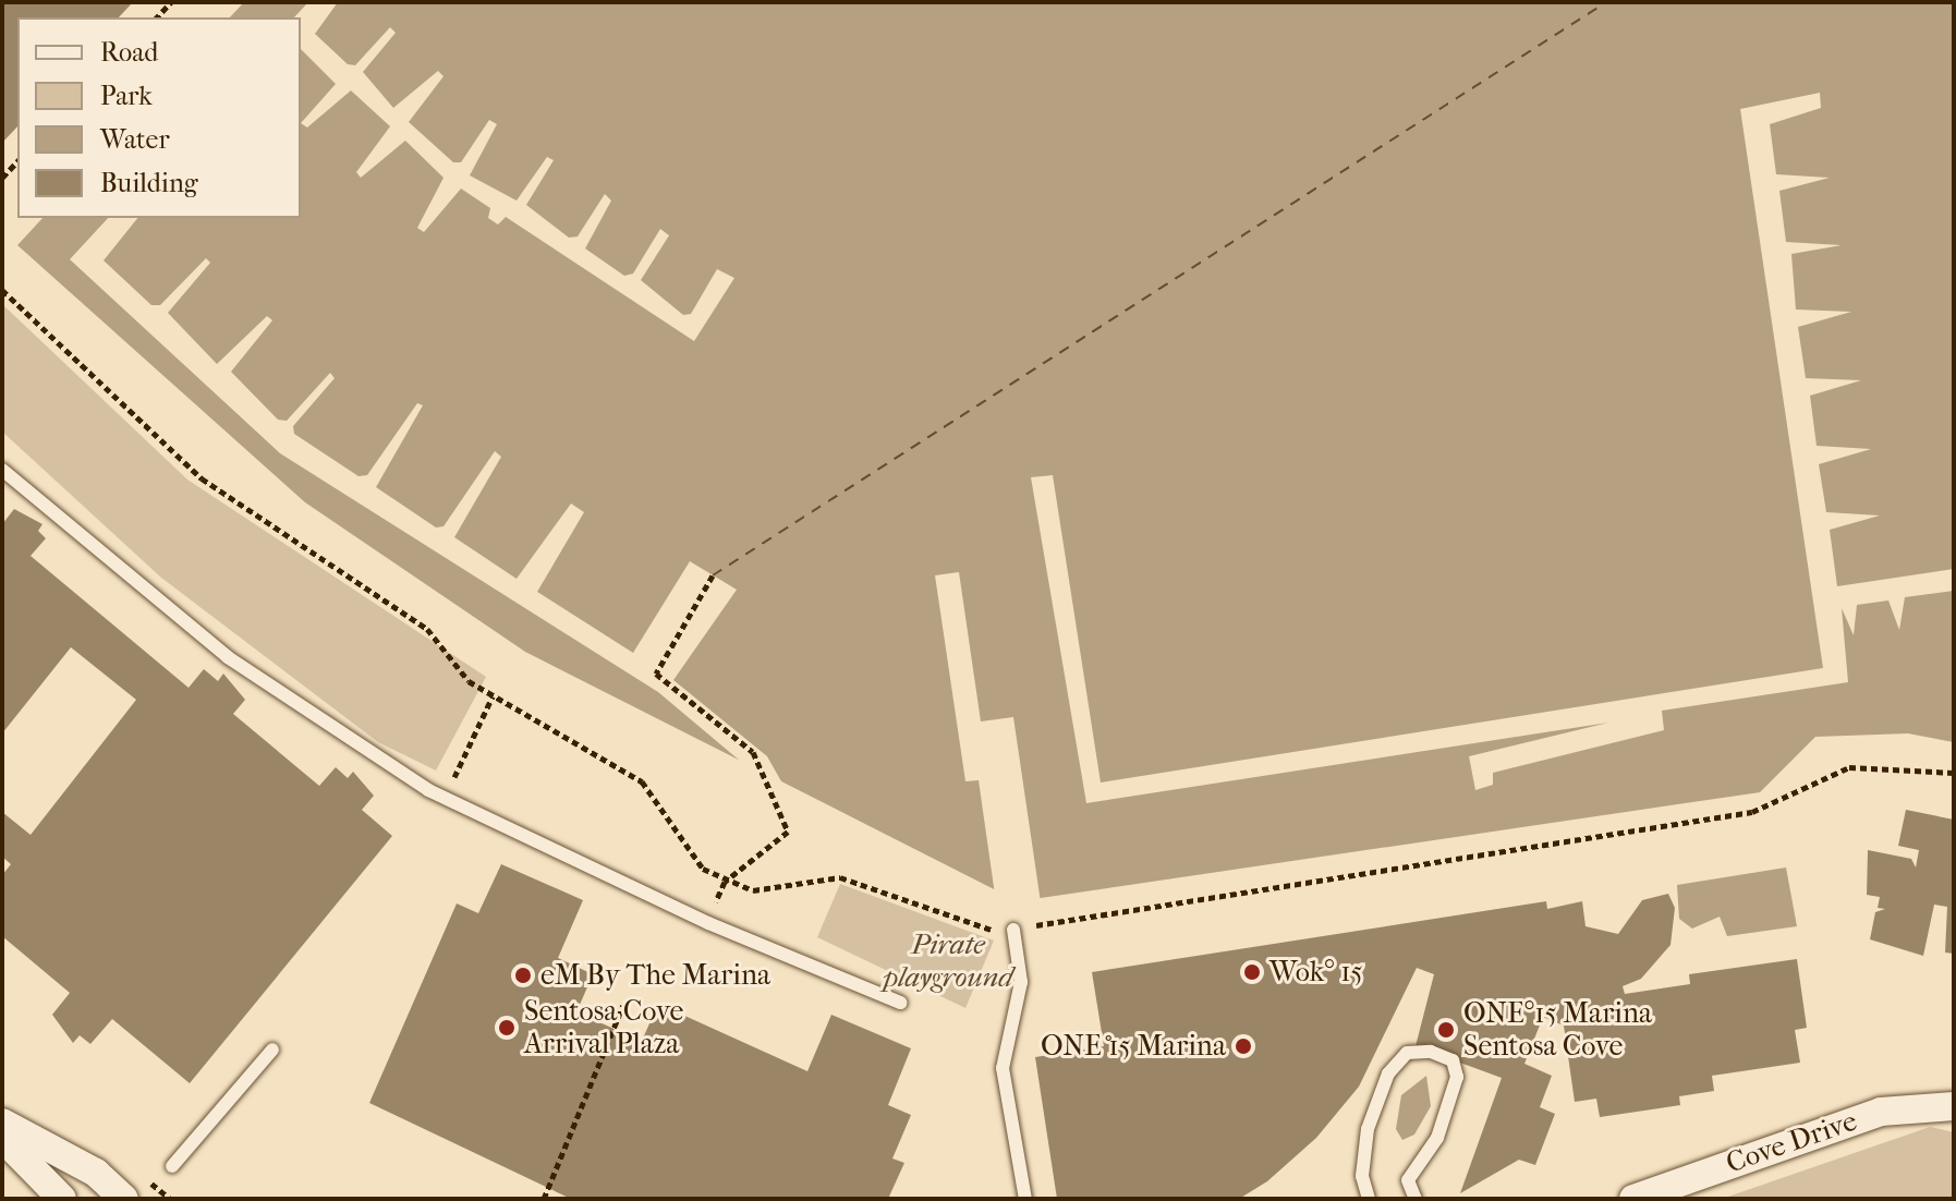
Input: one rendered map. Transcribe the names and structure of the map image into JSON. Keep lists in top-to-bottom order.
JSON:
{
  "streets": {
    "street": ["Cove Drive"]
  },
  "parks": ["Pirate playground"],
  "places": [
    "Wok° 15",
    "eM By The Marina",
    "Sentosa Cove Arrival Plaza",
    "ONE°15 Marina Sentosa Cove",
    "ONE ̊15 Marina"
  ],
  "legend": [
    "Road",
    "Park",
    "Water",
    "Building"
  ]
}
